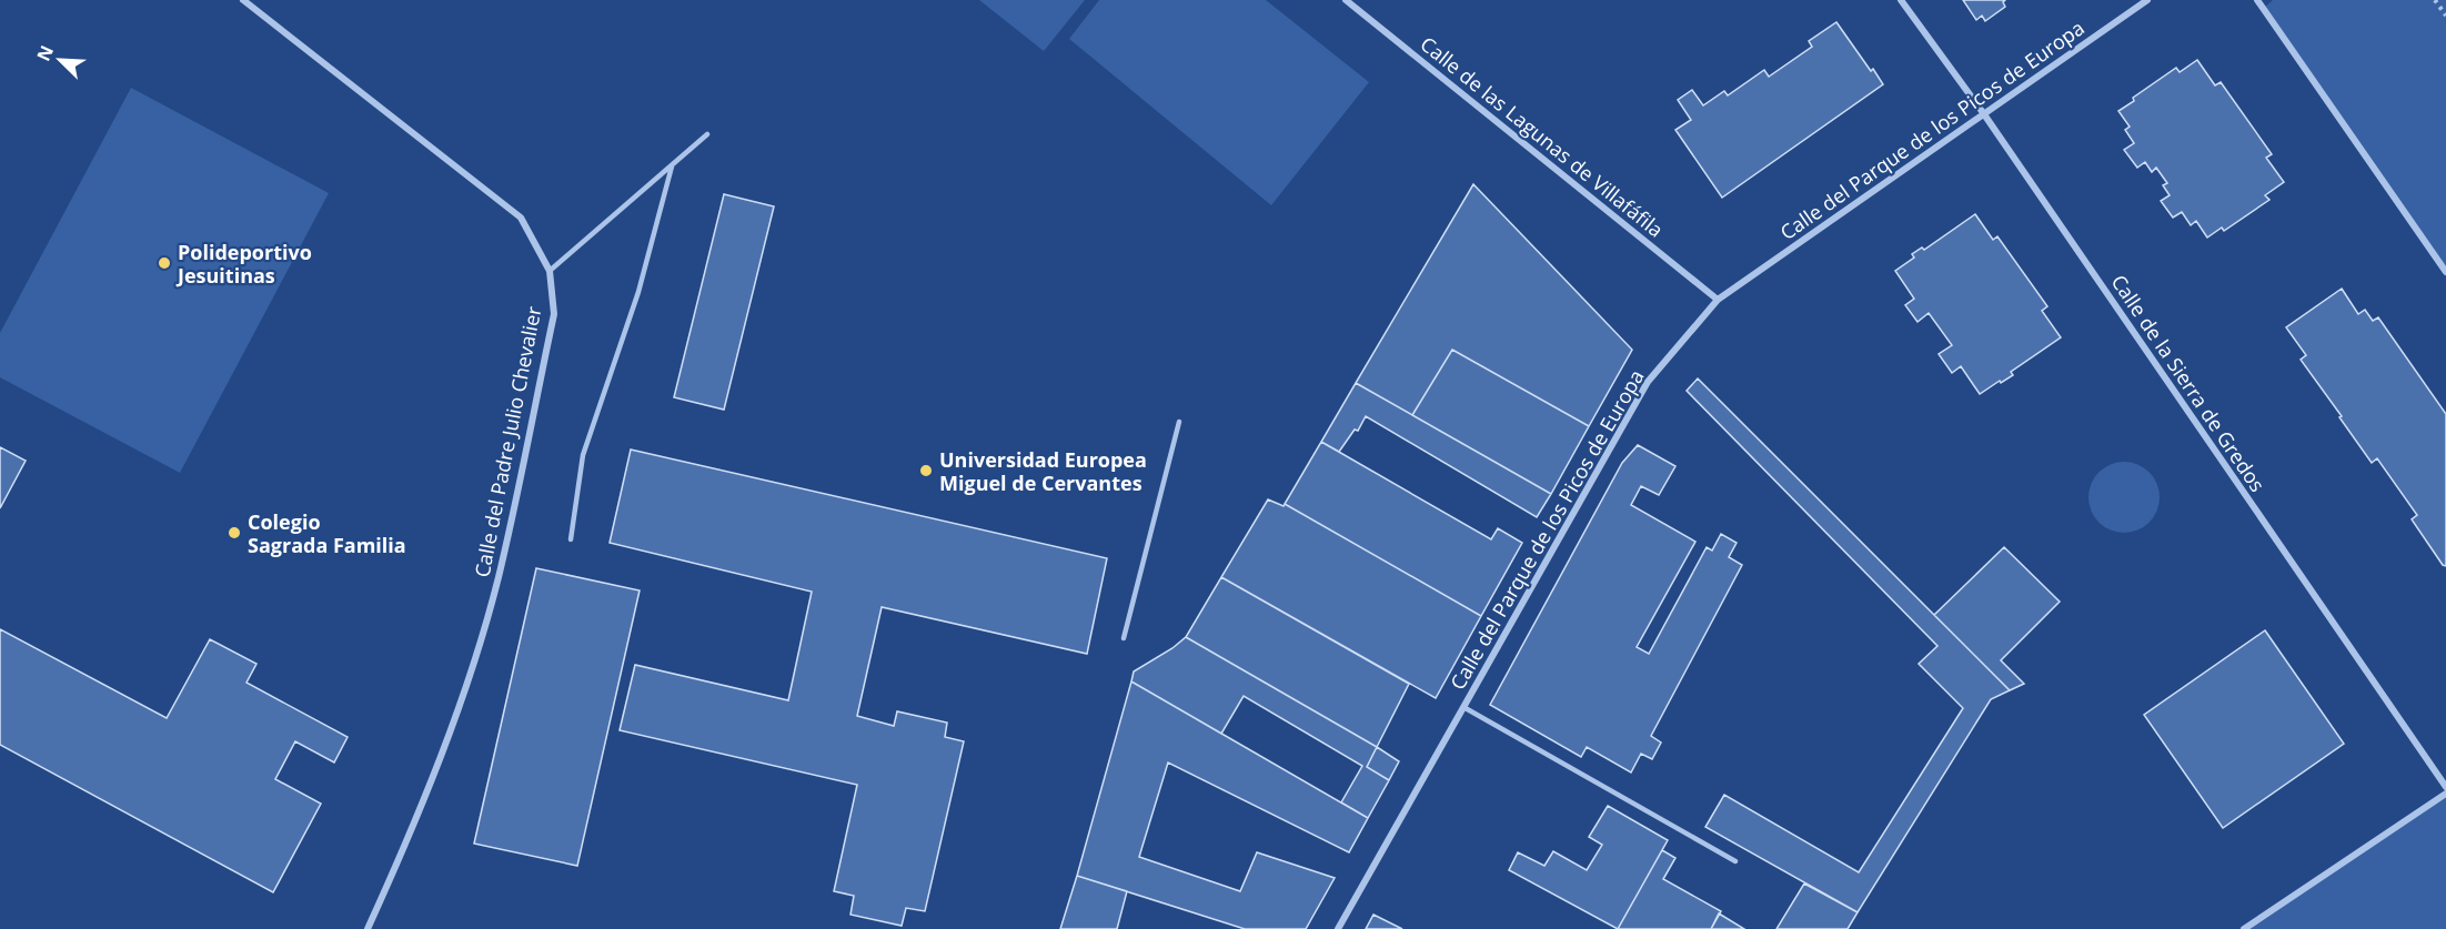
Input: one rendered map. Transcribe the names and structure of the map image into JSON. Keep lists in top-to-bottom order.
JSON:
{
  "streets": {
    "street": [
      "Calle del Parque de los Picos de Europa",
      "Calle de las Lagunas de Villafáfila",
      "Calle de la Sierra de Gredos",
      "Calle del Padre Julio Chevalier"
    ]
  },
  "crossings": [
    ["Calle del Parque de los Picos de Europa", "Calle de las Lagunas de Villafáfila"],
    ["Calle del Parque de los Picos de Europa", "Calle de la Sierra de Gredos"]
  ],
  "places": ["Polideportivo Jesuitinas", "Universidad Europea Miguel de Cervantes", "Colegio Sagrada Familia"],
  "north": "top left"
}
